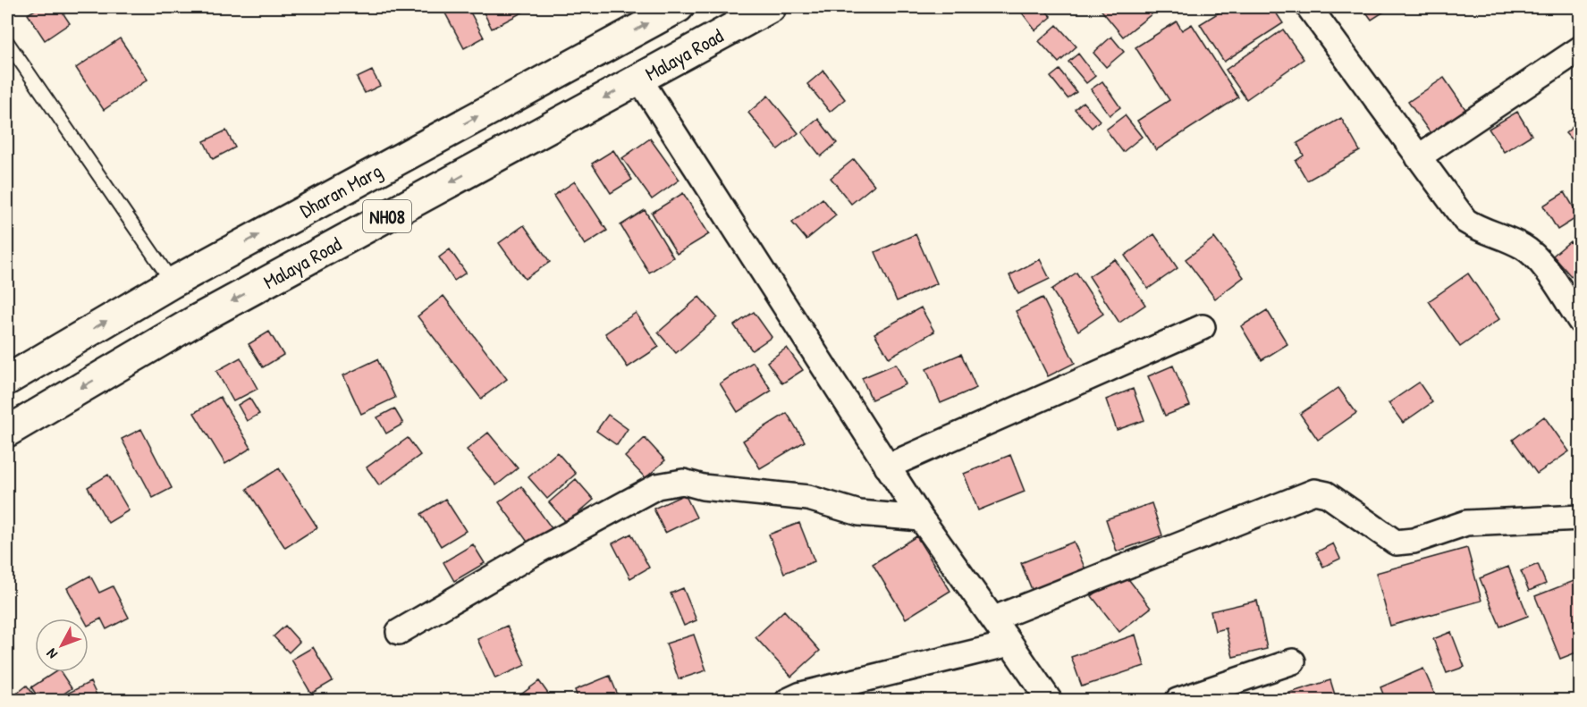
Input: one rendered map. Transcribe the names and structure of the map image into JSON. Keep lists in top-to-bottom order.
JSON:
{
  "streets": {
    "main road": ["Malaya Road", "Dharan Marg", "NH08"]
  },
  "one_way": ["Malaya Road", "Dharan Marg"],
  "north": "bottom left"
}
